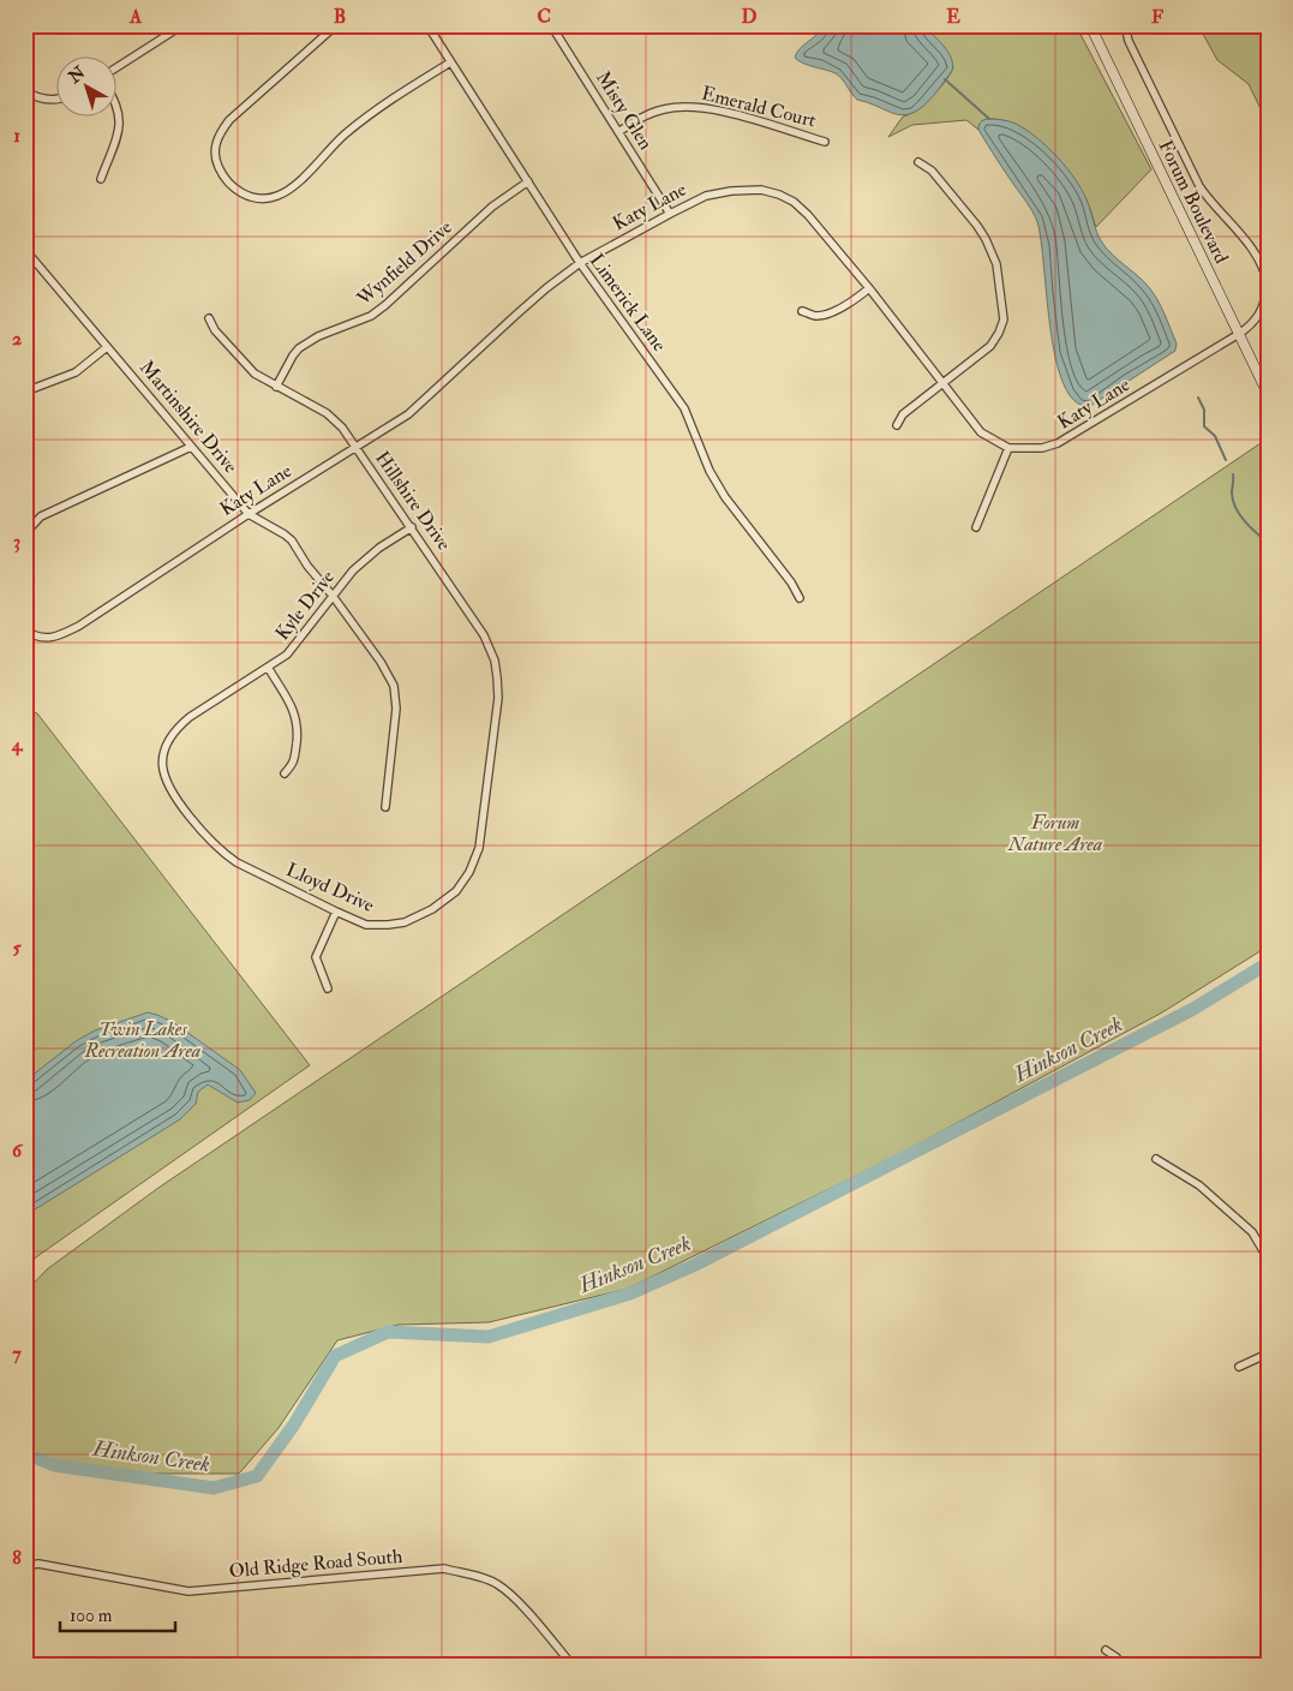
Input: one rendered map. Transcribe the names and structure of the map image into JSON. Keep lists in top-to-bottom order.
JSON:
{
  "streets": {
    "street": [
      "Emerald Court",
      "Misty Glen",
      "Forum Boulevard",
      "Katy Lane",
      "Wynfield Drive",
      "Limerick Lane",
      "Martinshire Drive",
      "Hillshire Drive",
      "Kyle Drive",
      "Lloyd Drive",
      "Old Ridge Road South"
    ]
  },
  "crossings": [
    ["Emerald Court", "Misty Glen"],
    ["Misty Glen", "Katy Lane"],
    ["Forum Boulevard", "Katy Lane"],
    ["Katy Lane", "Limerick Lane"],
    ["Katy Lane", "Martinshire Drive"],
    ["Katy Lane", "Hillshire Drive"],
    ["Wynfield Drive", "Limerick Lane"],
    ["Wynfield Drive", "Hillshire Drive"],
    ["Martinshire Drive", "Kyle Drive"],
    ["Hillshire Drive", "Kyle Drive"],
    ["Hillshire Drive", "Lloyd Drive"],
    ["Kyle Drive", "Lloyd Drive"]
  ],
  "water": ["Hinkson Creek"],
  "parks": ["Forum Nature Area", "Twin Lakes Recreation Area"],
  "scale_bar": "100 m",
  "north": "top left",
  "grid": {
    "columns": [
      "A",
      "B",
      "C",
      "D",
      "E",
      "F"
    ],
    "rows": [
      "1",
      "2",
      "3",
      "4",
      "5",
      "6",
      "7",
      "8"
    ]
  }
}
